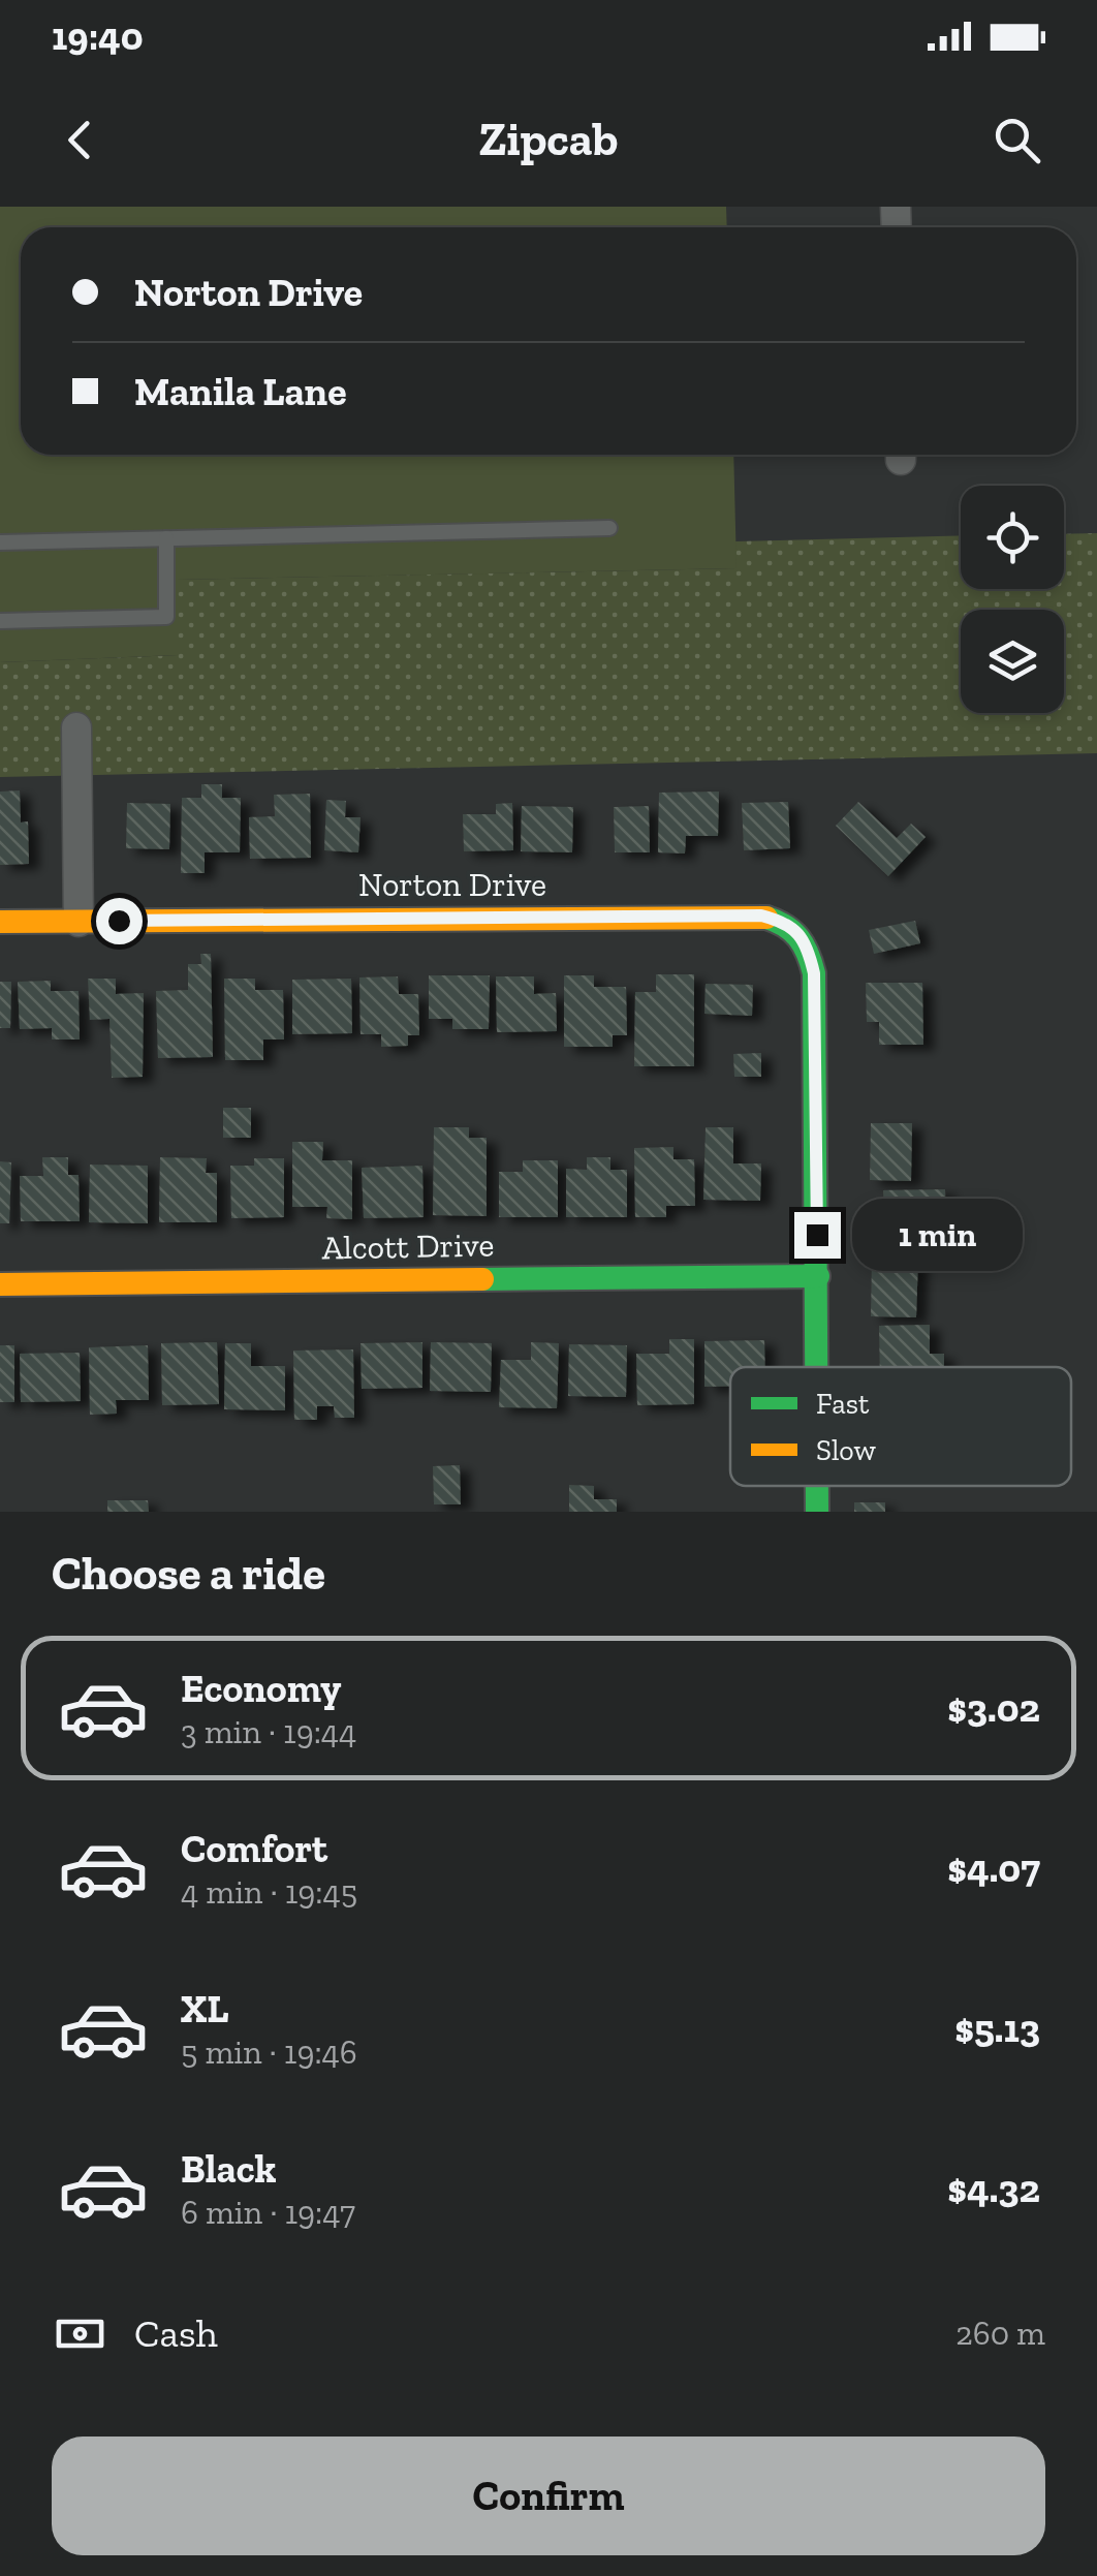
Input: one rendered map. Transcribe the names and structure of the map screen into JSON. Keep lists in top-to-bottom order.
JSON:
{
  "streets": {
    "street": ["Norton Drive", "Alcott Drive"]
  },
  "crossings": [
    ["Norton Drive", "Alcott Drive"]
  ],
  "legend": ["Fast", "Slow"],
  "page": {
    "status": "19:40",
    "header": "Zipcab",
    "banner": ["Norton Drive", "Manila Lane"],
    "bubble": "1 min",
    "heading": "Choose a ride",
    "list": [
      {
        "name": "Economy",
        "note": "3 min · 19:44",
        "value": "$3.02"
      },
      {
        "name": "Comfort",
        "note": "4 min · 19:45",
        "value": "$4.07"
      },
      {
        "name": "XL",
        "note": "5 min · 19:46",
        "value": "$5.13"
      },
      {
        "name": "Black",
        "note": "6 min · 19:47",
        "value": "$4.32"
      }
    ],
    "pay": ["Cash", "260 m"],
    "buttons": "Confirm"
  }
}
